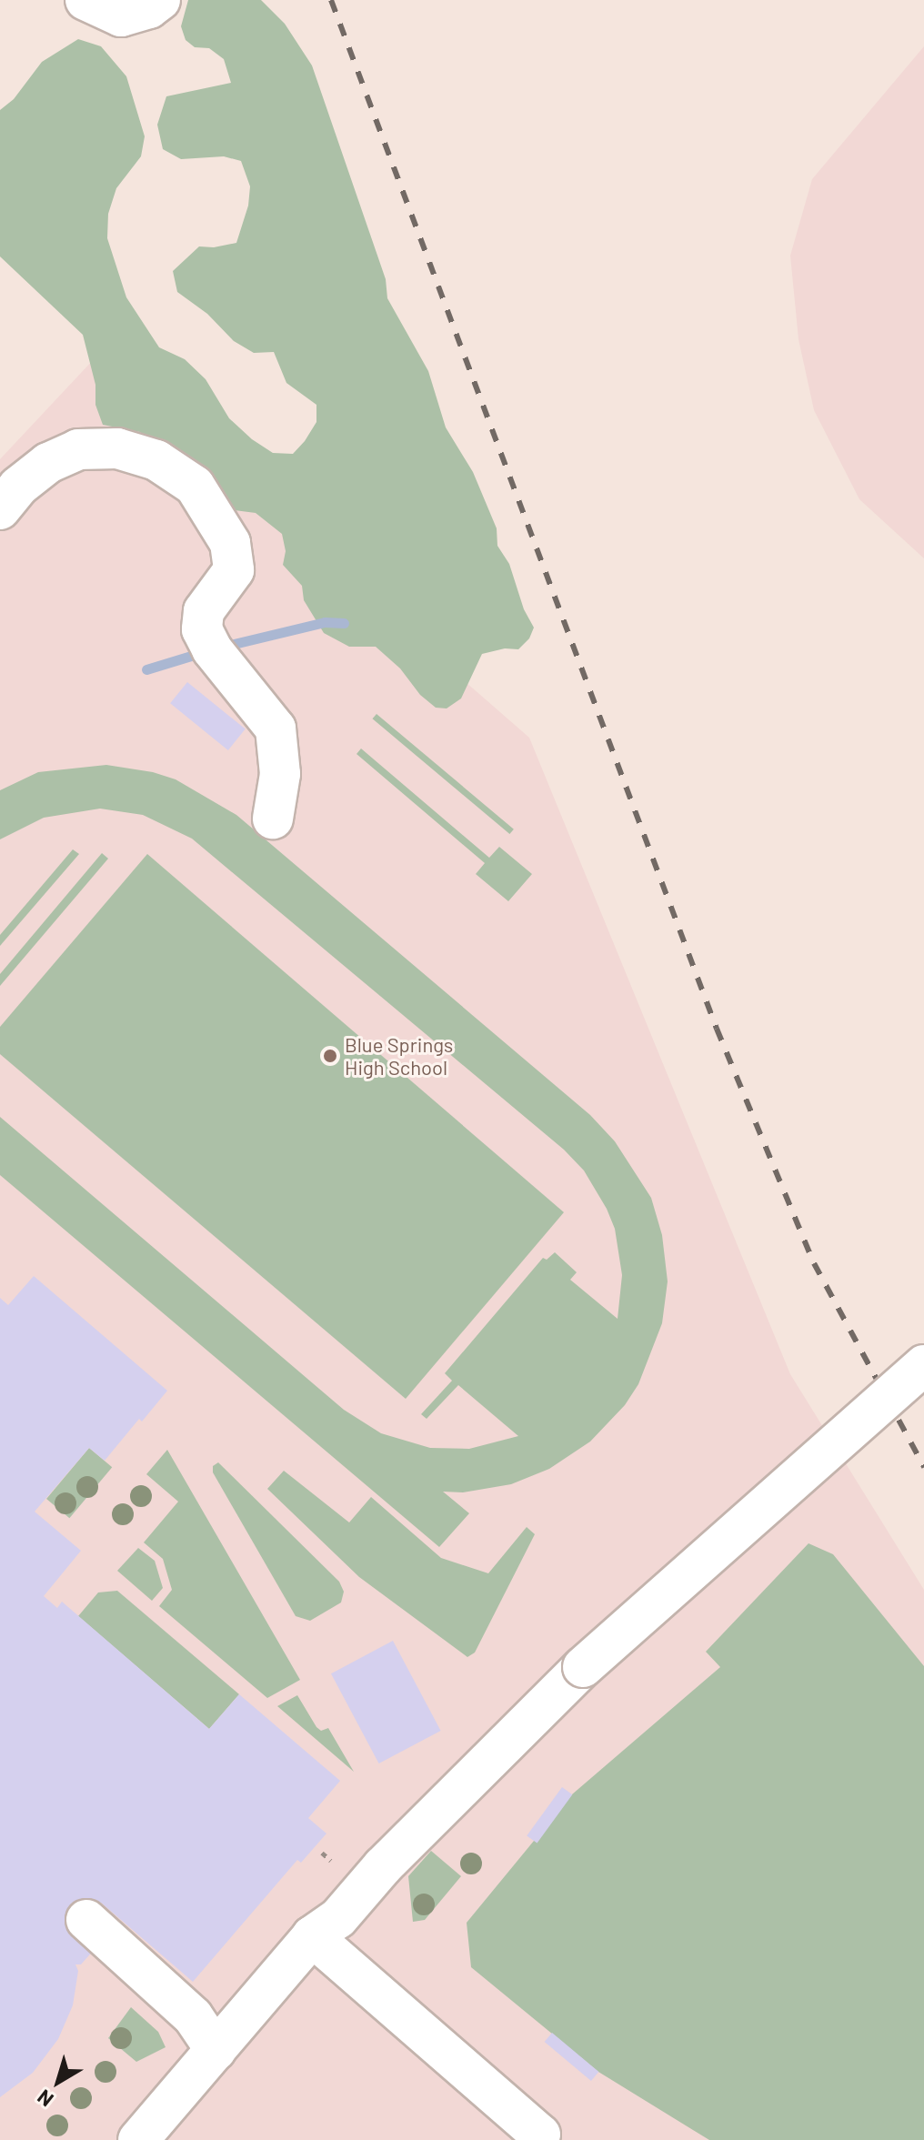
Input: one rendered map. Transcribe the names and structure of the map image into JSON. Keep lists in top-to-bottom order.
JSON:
{
  "places": ["Blue Springs High School"],
  "north": "bottom left"
}
